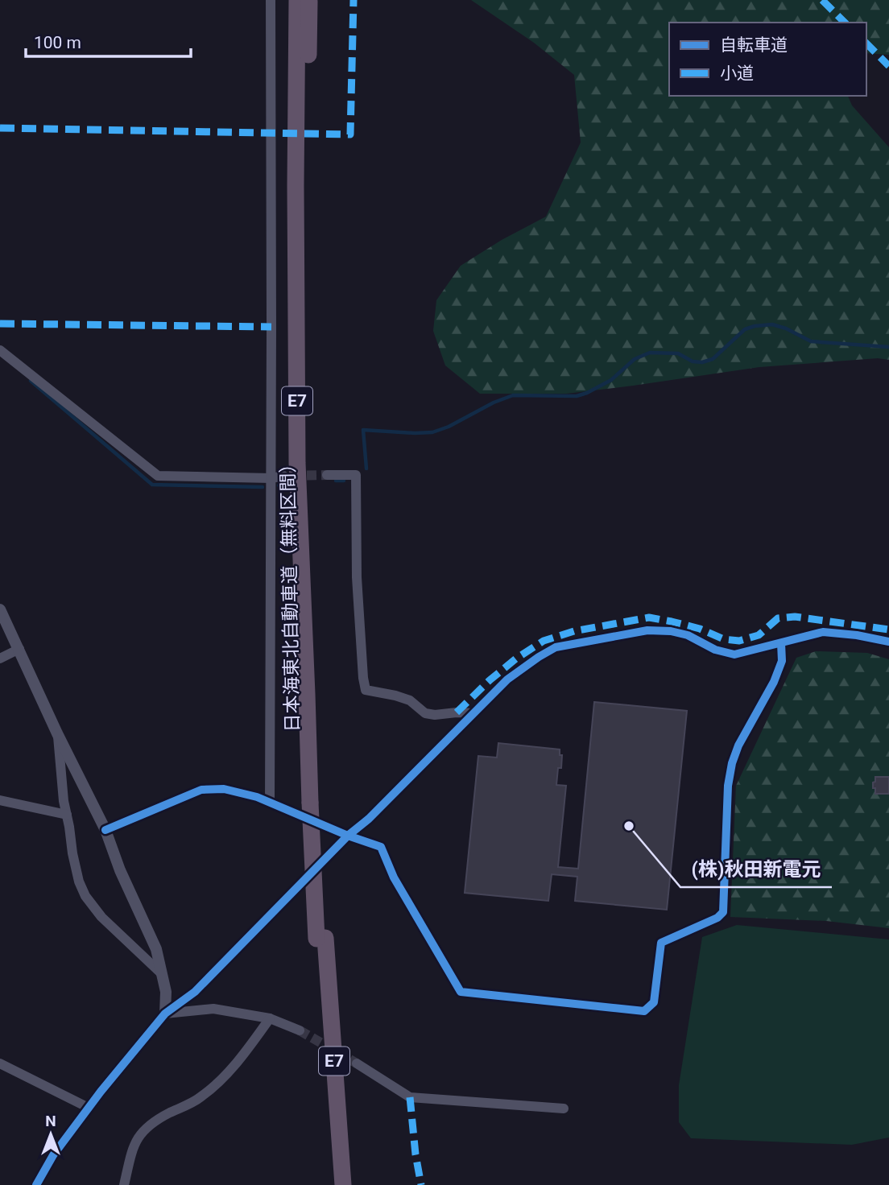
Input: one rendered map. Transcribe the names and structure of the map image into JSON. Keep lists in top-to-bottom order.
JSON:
{
  "streets": {
    "highway": ["E7", "日本海東北自動車道（無料区間）"]
  },
  "places": ["(株)秋田新電元"],
  "legend": ["自転車道", "小道"],
  "scale_bar": "100 m",
  "north": "top"
}
